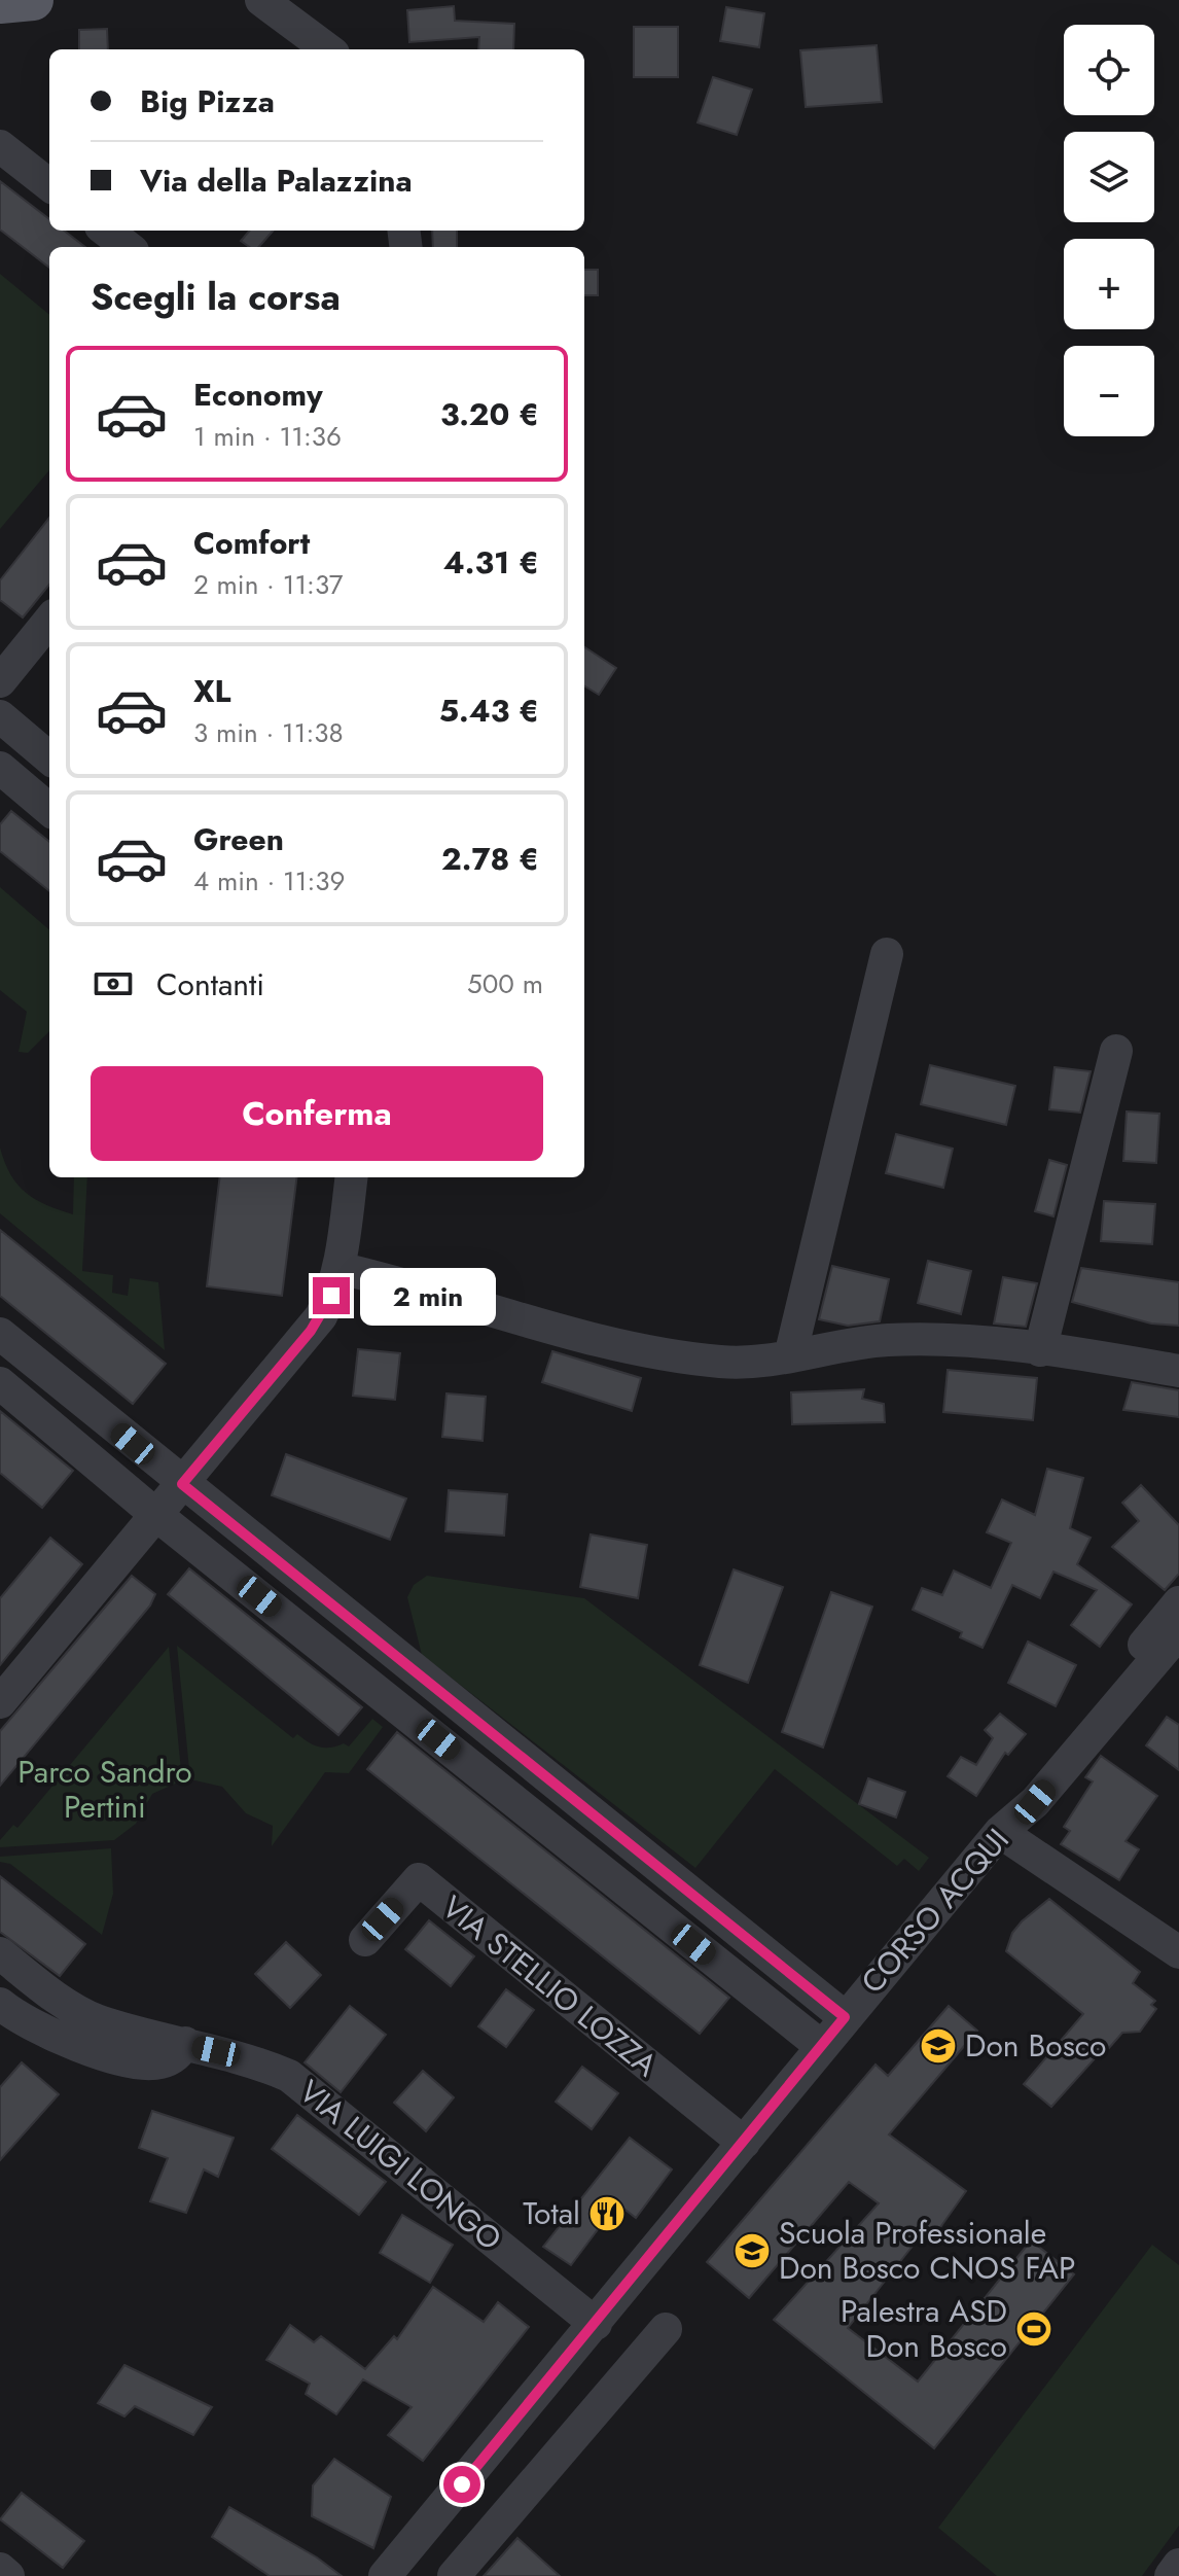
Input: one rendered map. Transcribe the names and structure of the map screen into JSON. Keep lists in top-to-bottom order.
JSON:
{
  "streets": {
    "street": ["CORSO ACQUI", "VIA STELLIO LOZZA", "VIA LUIGI LONGO"]
  },
  "crossings": [
    ["CORSO ACQUI", "VIA STELLIO LOZZA"],
    ["CORSO ACQUI", "VIA LUIGI LONGO"]
  ],
  "parks": ["Parco Sandro Pertini"],
  "places": {
    "school or university": ["Don Bosco", "Scuola Professionale Don Bosco CNOS FAP"],
    "restaurant": ["Total"],
    "sports": ["Palestra ASD Don Bosco"]
  },
  "page": {
    "map_buttons": ["+", "−"],
    "banner": ["Big Pizza", "Via della Palazzina"],
    "heading": "Scegli la corsa",
    "list": [
      {
        "name": "Economy",
        "note": "1 min · 11:36",
        "value": "3.20 €"
      },
      {
        "name": "Comfort",
        "note": "2 min · 11:37",
        "value": "4.31 €"
      },
      {
        "name": "XL",
        "note": "3 min · 11:38",
        "value": "5.43 €"
      },
      {
        "name": "Green",
        "note": "4 min · 11:39",
        "value": "2.78 €"
      }
    ],
    "pay": ["Contanti", "500 m"],
    "buttons": "Conferma",
    "bubble": "2 min"
  }
}
